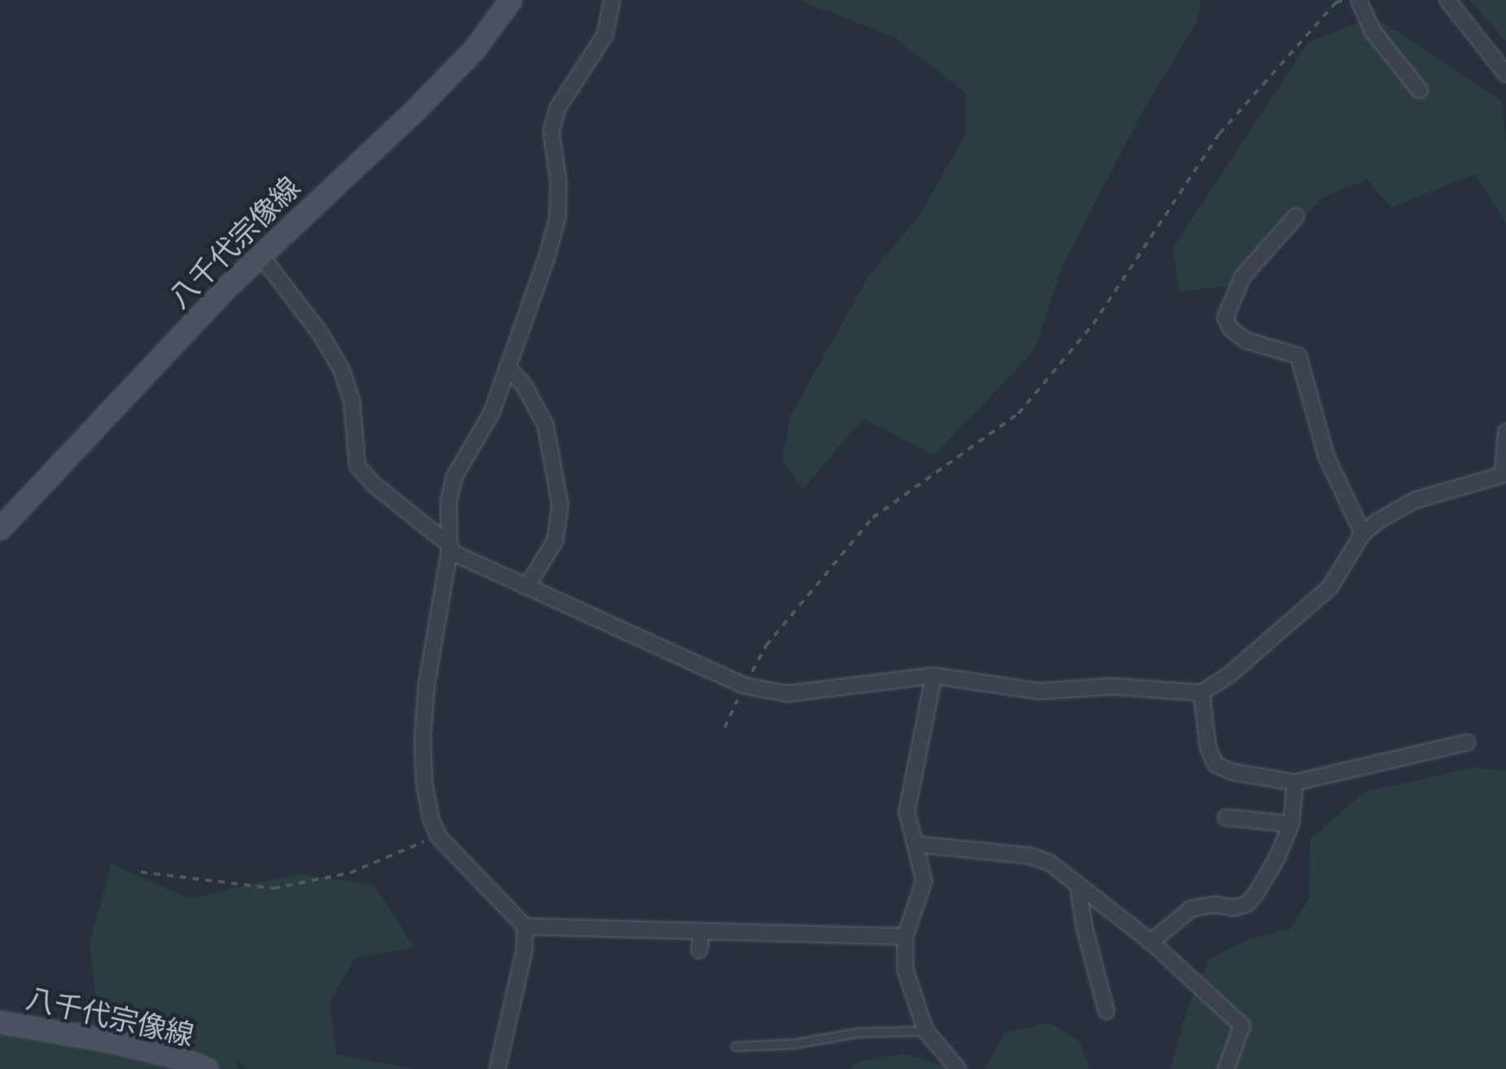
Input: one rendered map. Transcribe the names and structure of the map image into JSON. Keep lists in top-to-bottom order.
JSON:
{
  "streets": {
    "main road": ["八千代宗像線"]
  }
}
